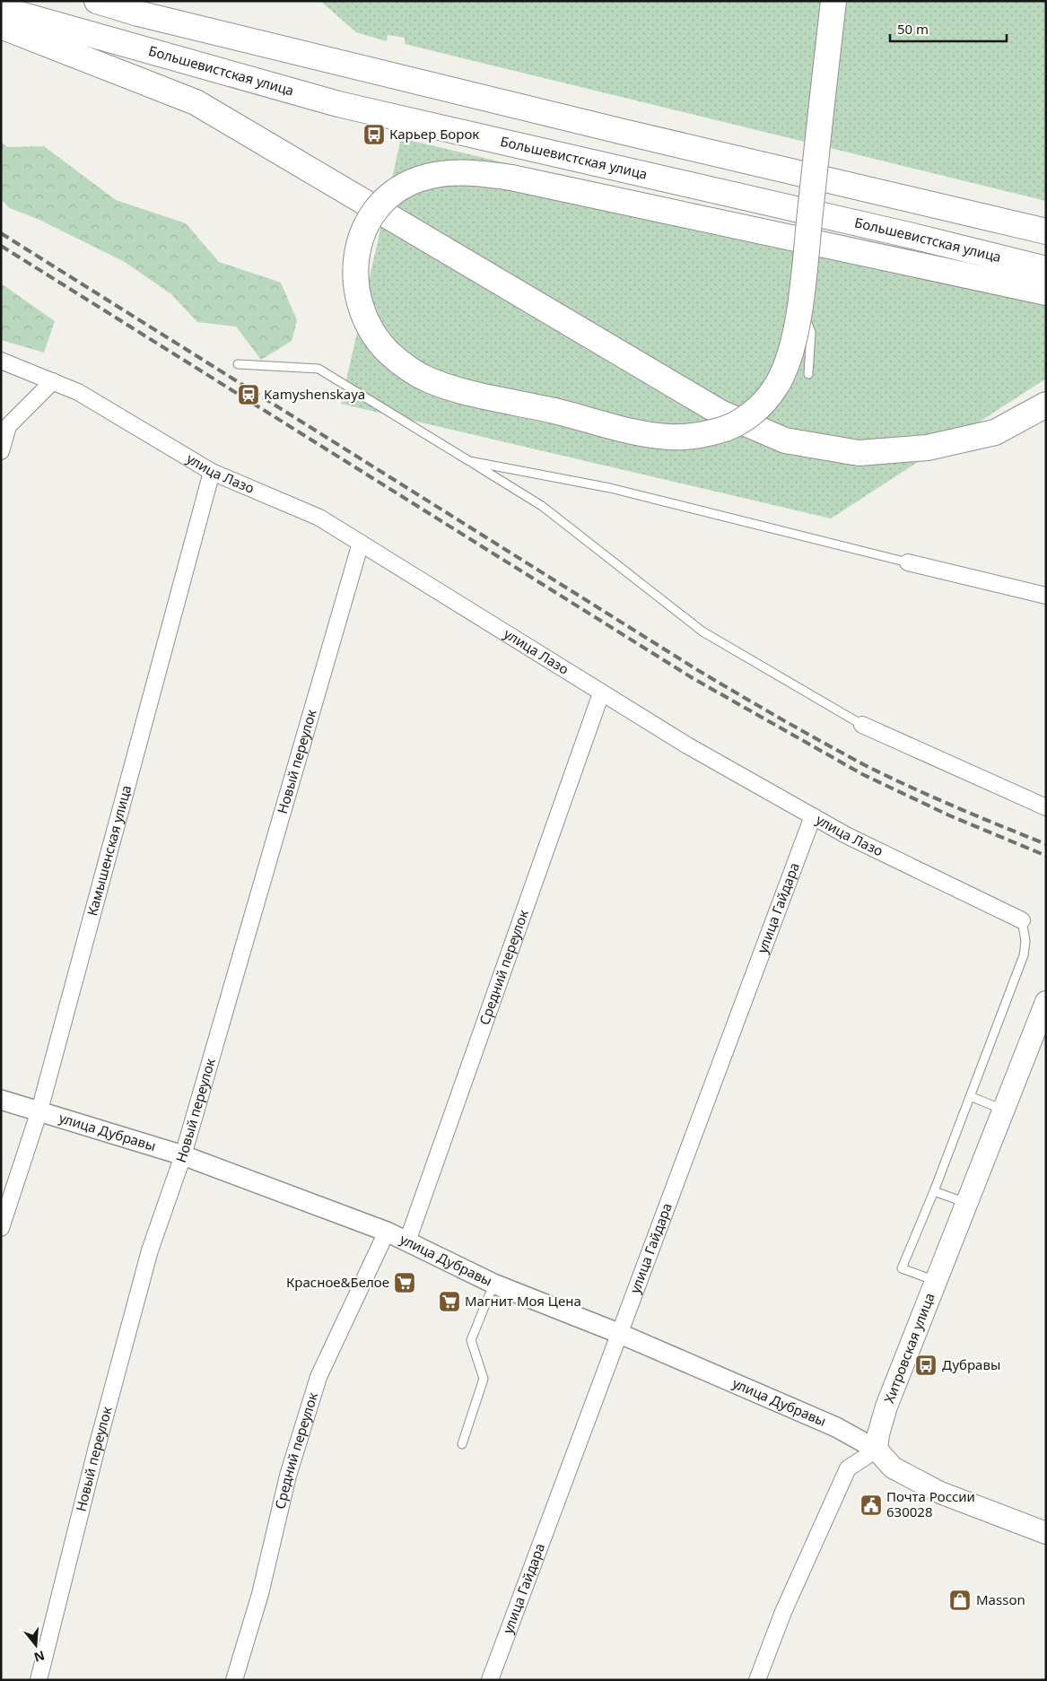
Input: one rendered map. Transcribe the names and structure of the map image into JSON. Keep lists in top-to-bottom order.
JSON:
{
  "streets": {
    "highway": ["Большевистская улица"],
    "main road": ["улица Дубравы", "Хитровская улица"],
    "street": [
      "улица Лазо",
      "Новый переулок",
      "Камышенская улица",
      "улица Гайдара",
      "Средний переулок"
    ]
  },
  "crossings": [
    ["улица Лазо", "Новый переулок"],
    ["улица Лазо", "Камышенская улица"],
    ["улица Лазо", "улица Гайдара"],
    ["улица Лазо", "Средний переулок"],
    ["Новый переулок", "улица Дубравы"],
    ["Камышенская улица", "улица Дубравы"],
    ["улица Гайдара", "улица Дубравы"],
    ["Средний переулок", "улица Дубравы"],
    ["улица Дубравы", "Хитровская улица"]
  ],
  "places": {
    "bus stop": ["Карьер Борок", "Дубравы"],
    "station": ["Kamyshenskaya"],
    "supermarket": ["Красное&Белое", "Магнит Моя Цена"],
    "public building": ["Почта России 630028"],
    "shop": ["Masson"]
  },
  "scale_bar": "50 m",
  "north": "bottom"
}
